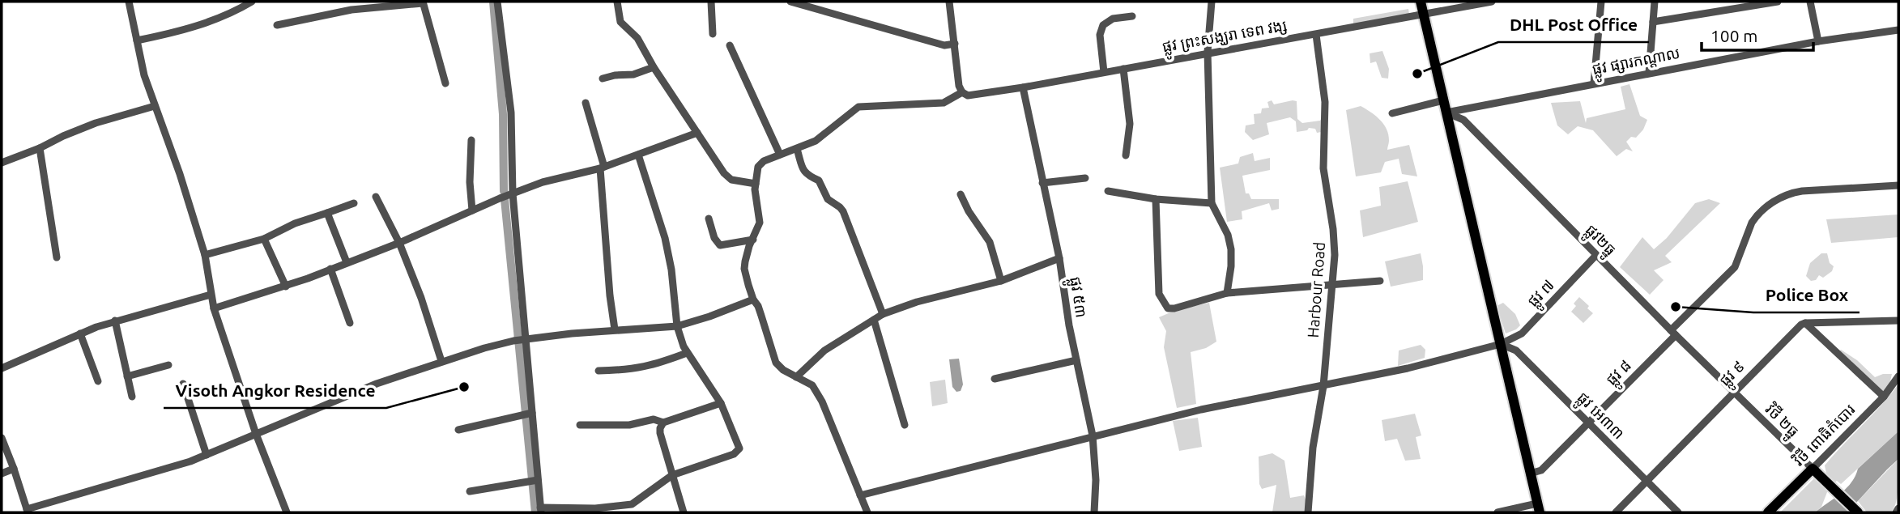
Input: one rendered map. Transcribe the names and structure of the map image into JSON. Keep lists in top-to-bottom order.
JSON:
{
  "streets": {
    "main road": ["វិថី ពោធិកំបោរ"],
    "street": [
      "ផ្លូវ ព្រះសង្ឃរា ទេព វង្ស",
      "ផ្លូវ ផ្សារកណ្តាល",
      "ផ្លូវ២ធ្នូ",
      "Harbour Road",
      "ផ្លូវ ៧",
      "ផ្លូវ ៥៣",
      "ផ្លូវ ៨",
      "ផ្លូវ ៩",
      "ផ្លូវ អេ៣៣",
      "វិថី ២ធ្នូ"
    ]
  },
  "crossings": [
    ["ផ្លូវ ព្រះសង្ឃរា ទេព វង្ស", "Harbour Road"],
    ["ផ្លូវ ព្រះសង្ឃរា ទេព វង្ស", "ផ្លូវ ៥៣"],
    ["ផ្លូវ ផ្សារកណ្តាល", "ផ្លូវ២ធ្នូ"],
    ["ផ្លូវ២ធ្នូ", "ផ្លូវ ៧"],
    ["ផ្លូវ២ធ្នូ", "ផ្លូវ ៨"],
    ["ផ្លូវ២ធ្នូ", "ផ្លូវ ៩"],
    ["ផ្លូវ២ធ្នូ", "វិថី ២ធ្នូ"],
    ["Harbour Road", "ផ្លូវ ៧"],
    ["ផ្លូវ ៧", "ផ្លូវ ៥៣"],
    ["ផ្លូវ ៧", "ផ្លូវ អេ៣៣"],
    ["ផ្លូវ ៨", "ផ្លូវ អេ៣៣"],
    ["ផ្លូវ ៩", "ផ្លូវ អេ៣៣"],
    ["ផ្លូវ ៩", "វិថី ២ធ្នូ"],
    ["វិថី ២ធ្នូ", "វិថី ពោធិកំបោរ"]
  ],
  "places": ["DHL Post Office", "Police Box", "Visoth Angkor Residence"],
  "scale_bar": "100 m"
}
